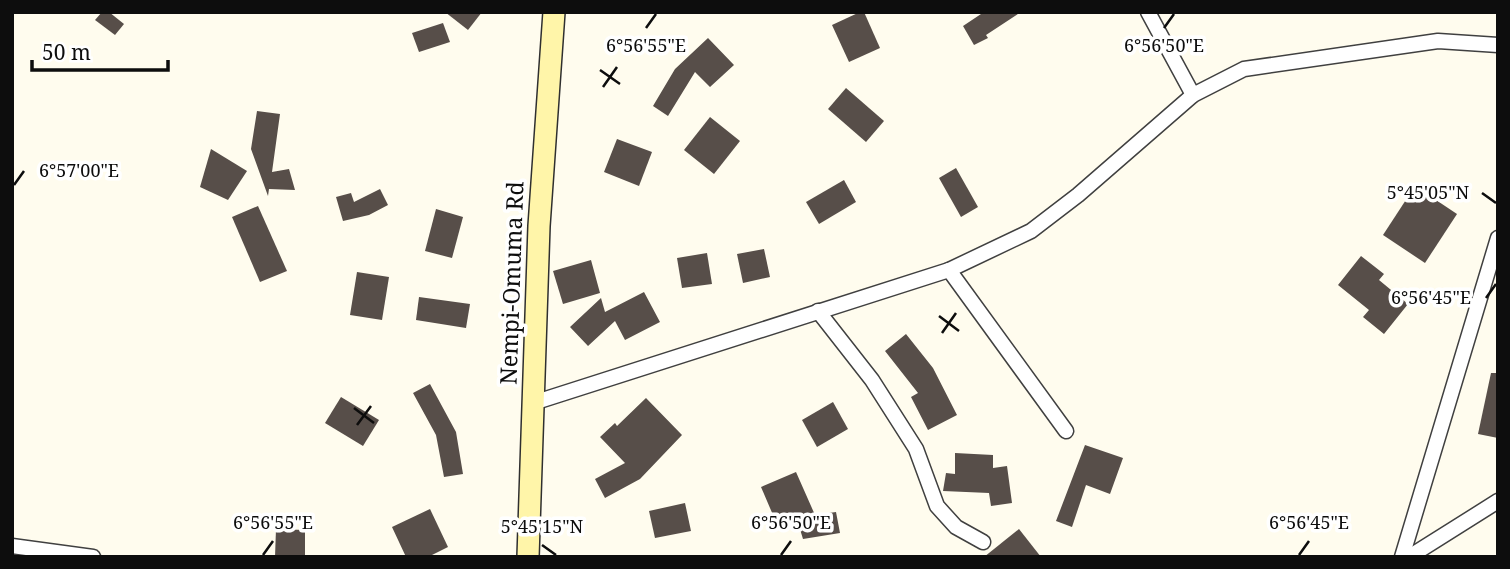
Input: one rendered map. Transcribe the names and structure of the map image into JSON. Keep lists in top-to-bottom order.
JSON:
{
  "streets": {
    "street": ["Nempi-Omuma Rd"]
  },
  "scale_bar": "50 m",
  "coordinates": [
    "6°56'55\"E",
    "6°56'50\"E",
    "6°57'00\"E",
    "5°45'05\"N",
    "6°56'45\"E",
    "5°45'15\"N"
  ]
}
